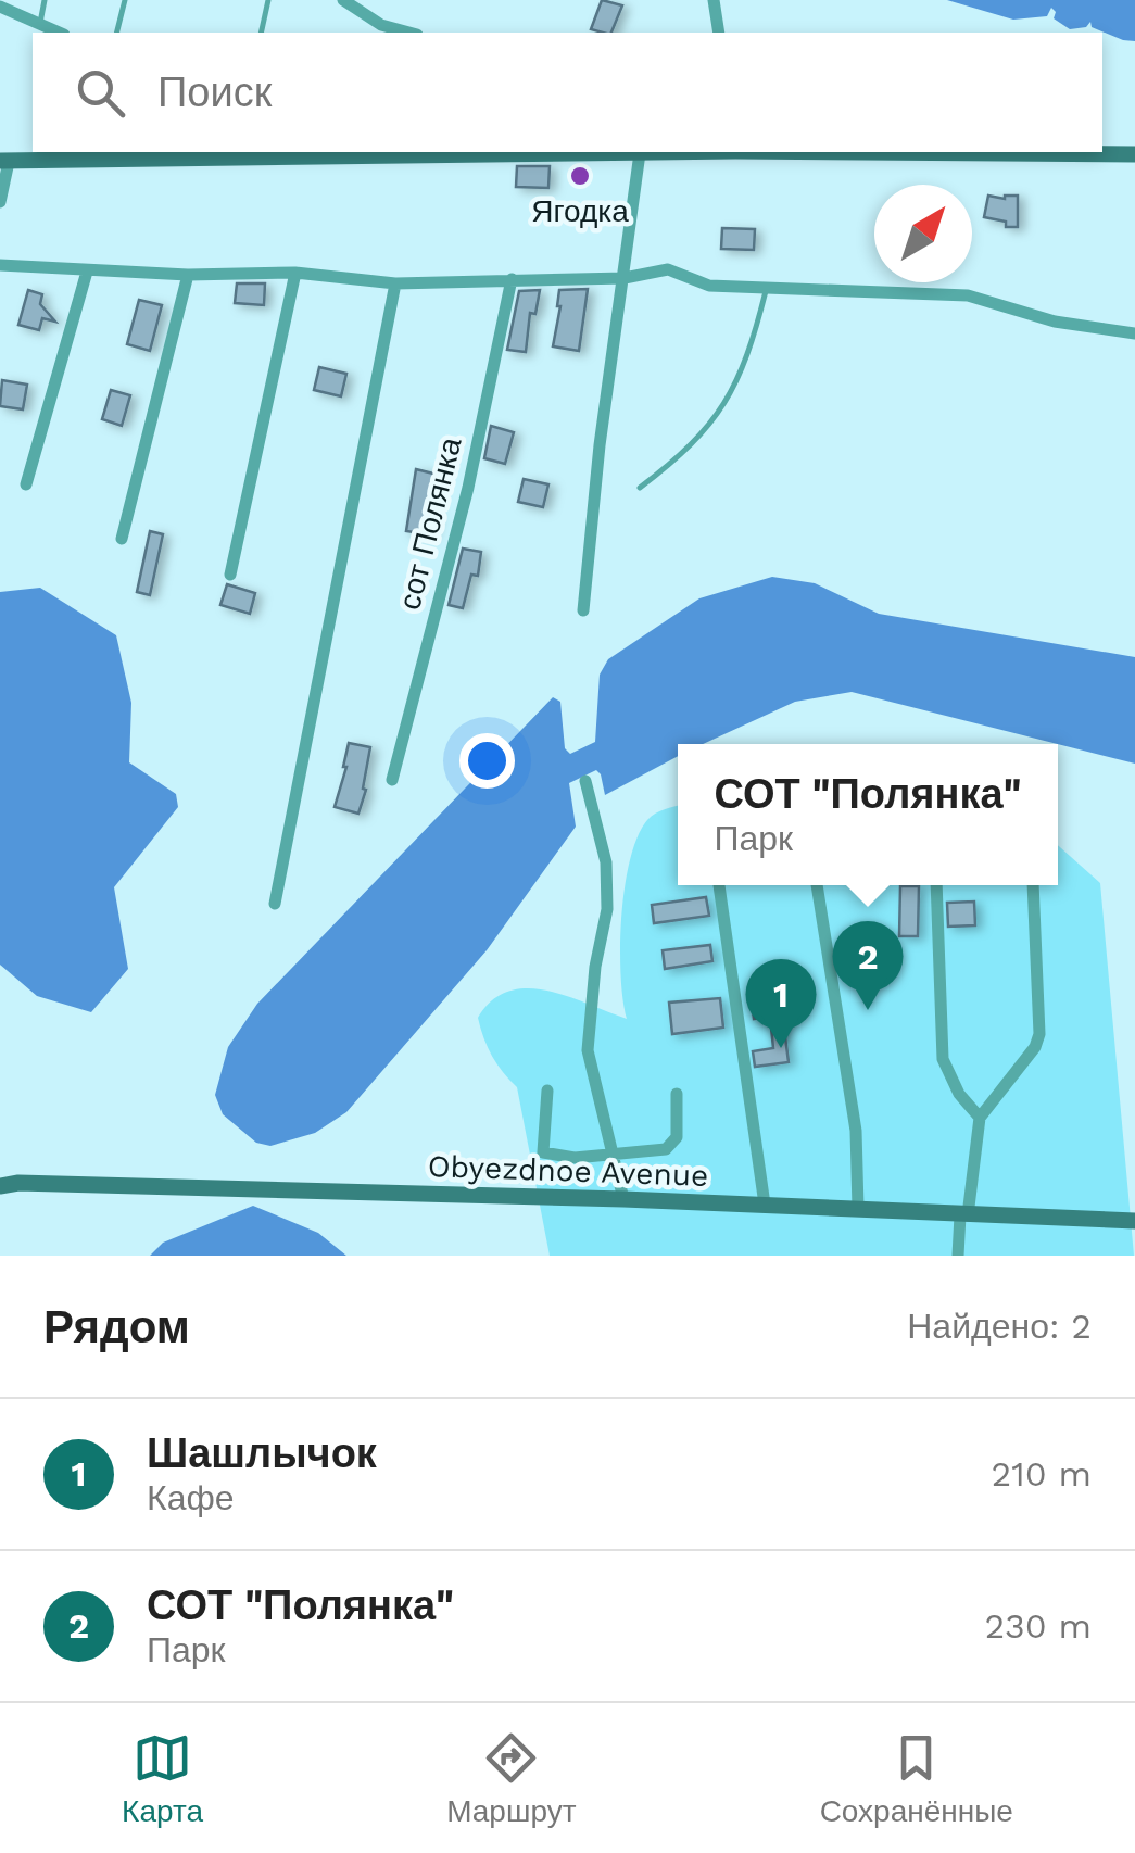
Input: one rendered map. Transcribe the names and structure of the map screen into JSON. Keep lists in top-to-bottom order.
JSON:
{
  "streets": {
    "main road": ["Obyezdnoe Avenue"],
    "street": ["сот Полянка"]
  },
  "places": ["Ягодка"],
  "north": "top right",
  "page": {
    "search": "Поиск",
    "popup": ["СОТ \"Полянка\"", "Парк"],
    "pins": ["2", "1"],
    "heading": ["Рядом", "Найдено: 2"],
    "list": [
      {
        "mark": "1",
        "name": "Шашлычок",
        "note": "Кафе",
        "value": "210 m"
      },
      {
        "mark": "2",
        "name": "СОТ \"Полянка\"",
        "note": "Парк",
        "value": "230 m"
      }
    ],
    "nav": ["Карта", "Маршрут", "Сохранённые"]
  }
}
